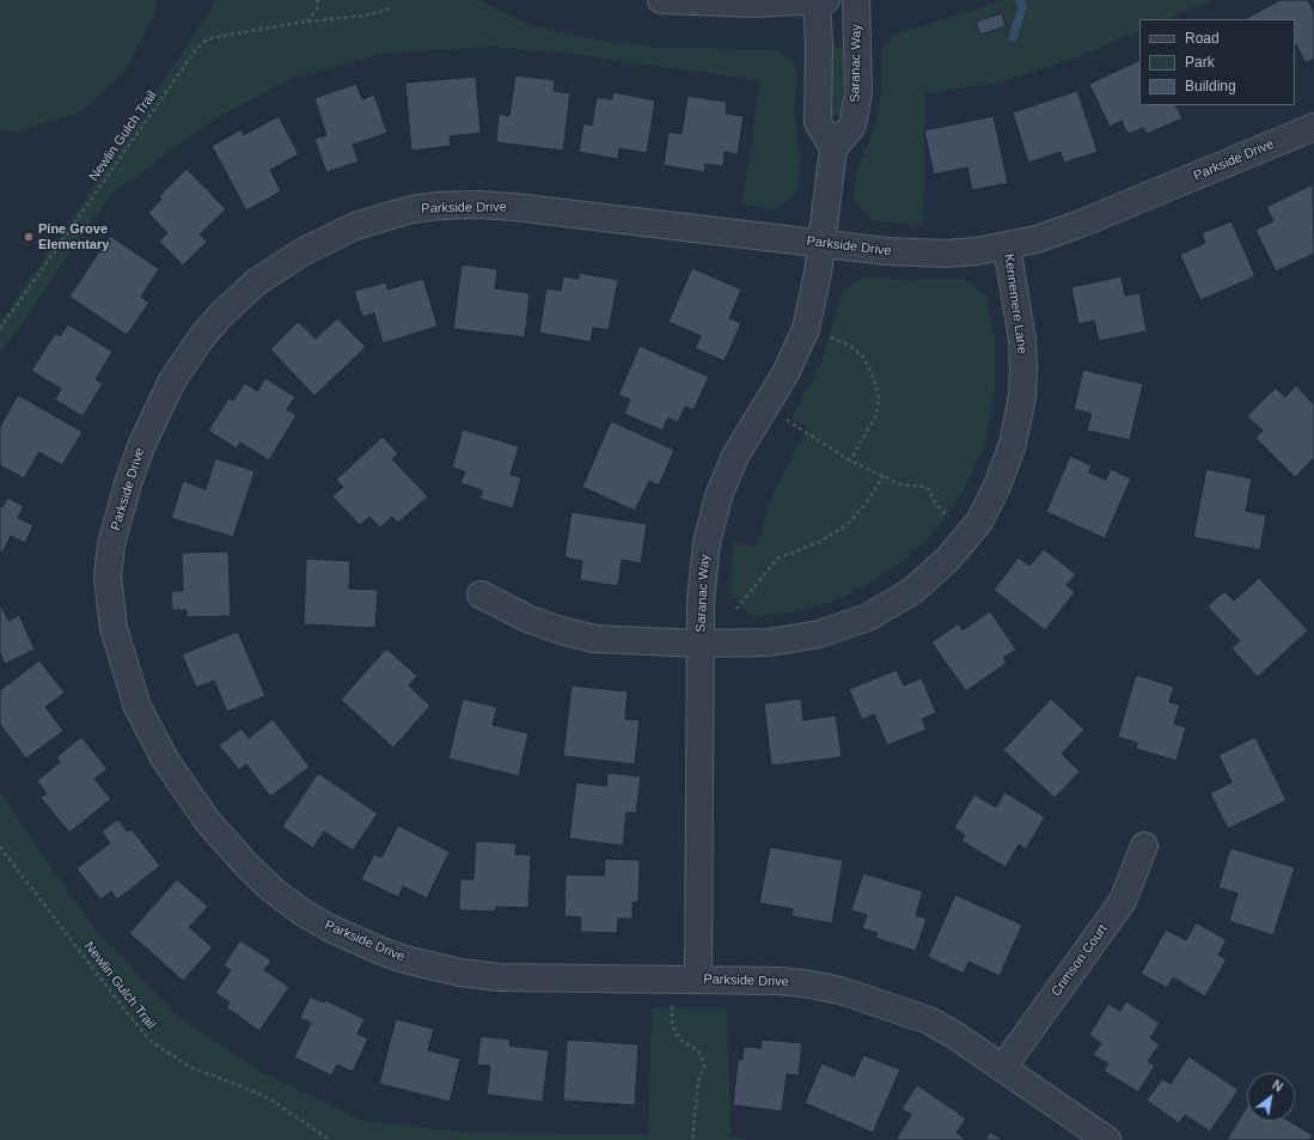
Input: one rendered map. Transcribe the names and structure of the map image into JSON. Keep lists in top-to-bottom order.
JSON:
{
  "streets": {
    "street": [
      "Saranac Way",
      "Parkside Drive",
      "Kennemere Lane",
      "Crimson Court"
    ],
    "path": ["Newlin Gulch Trail"]
  },
  "crossings": [
    ["Saranac Way", "Parkside Drive"],
    ["Saranac Way", "Kennemere Lane"],
    ["Parkside Drive", "Kennemere Lane"],
    ["Parkside Drive", "Crimson Court"]
  ],
  "places": ["Pine Grove Elementary"],
  "legend": ["Road", "Park", "Building"],
  "north": "top right"
}
